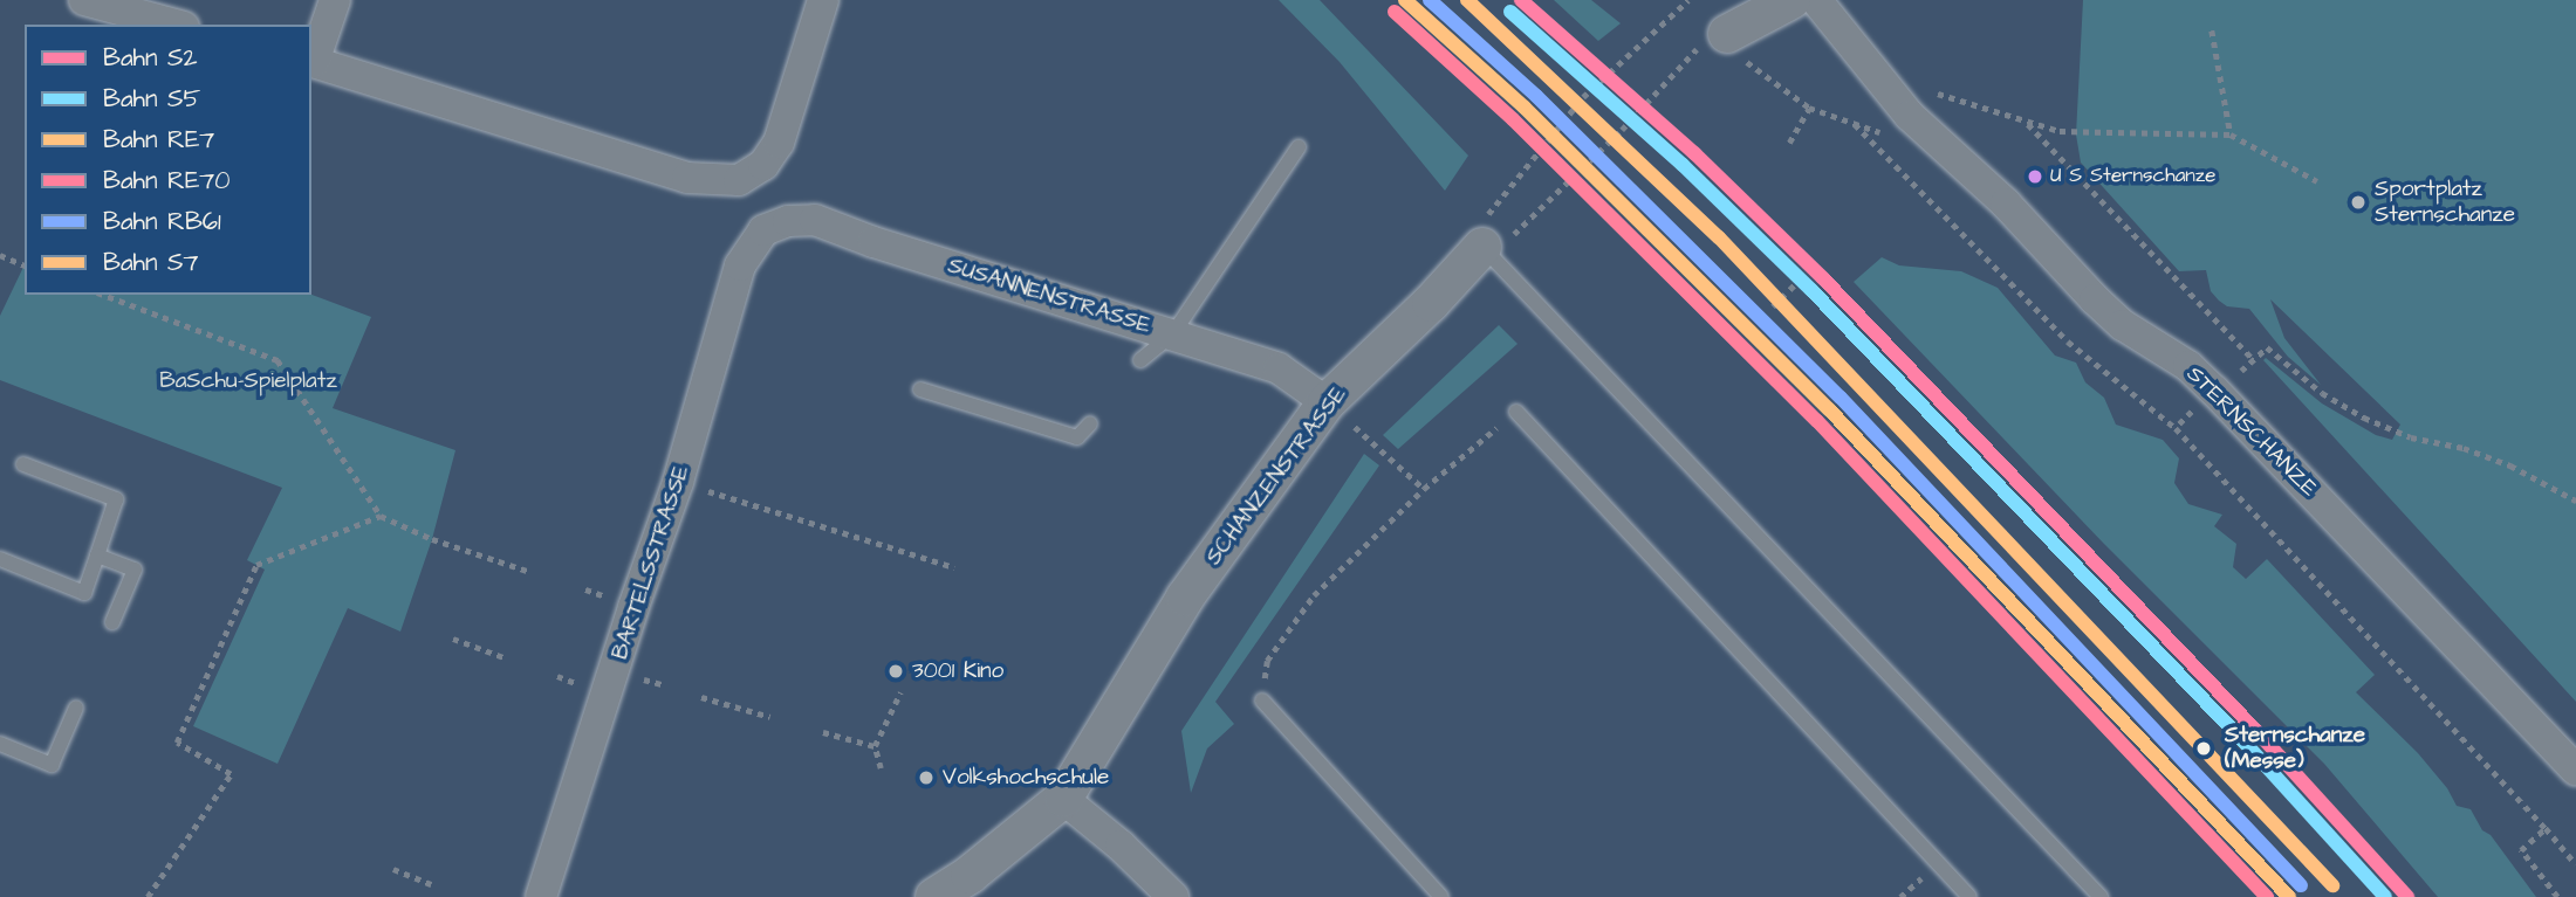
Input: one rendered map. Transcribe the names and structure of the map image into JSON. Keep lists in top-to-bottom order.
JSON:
{
  "streets": {
    "street": [
      "SUSANNENSTRASSE",
      "STERNSCHANZE",
      "SCHANZENSTRASSE",
      "BARTELSSTRASSE"
    ]
  },
  "crossings": [
    ["SUSANNENSTRASSE", "SCHANZENSTRASSE"],
    ["SUSANNENSTRASSE", "BARTELSSTRASSE"]
  ],
  "parks": ["BaSchu-Spielplatz"],
  "places": [
    "U S Sternschanze",
    "Sportplatz Sternschanze",
    "3001 Kino",
    "Sternschanze (Messe)",
    "Volkshochschule"
  ],
  "lines": [
    "rail line S2",
    "rail line RE7",
    "rail line RB61",
    "rail line S7",
    "rail line S5",
    "rail line RE70"
  ],
  "legend": [
    "Bahn S2",
    "Bahn S5",
    "Bahn RE7",
    "Bahn RE70",
    "Bahn RB61",
    "Bahn S7"
  ]
}
